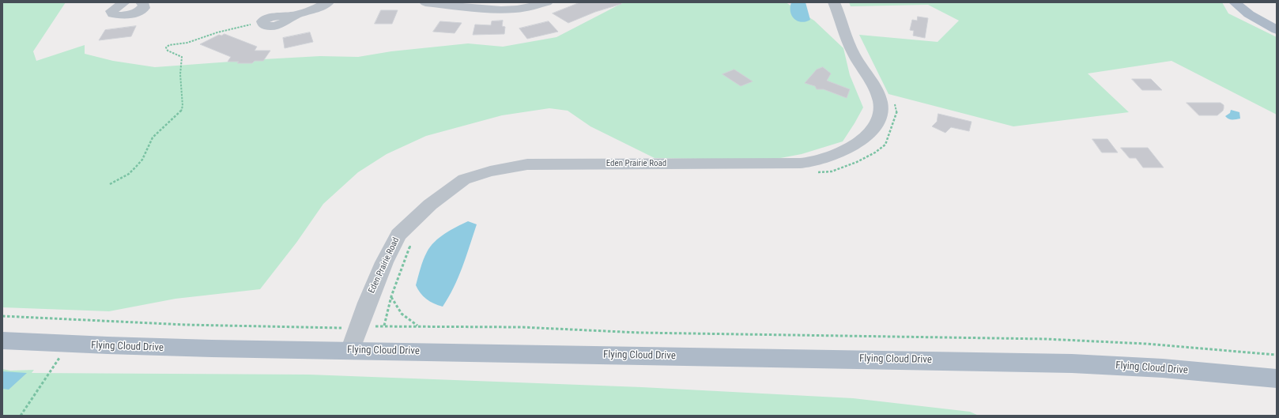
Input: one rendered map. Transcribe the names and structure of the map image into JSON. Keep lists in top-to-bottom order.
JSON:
{
  "streets": {
    "main road": ["Flying Cloud Drive"],
    "street": ["Eden Prairie Road"]
  },
  "crossings": [
    ["Eden Prairie Road", "Flying Cloud Drive"]
  ]
}
